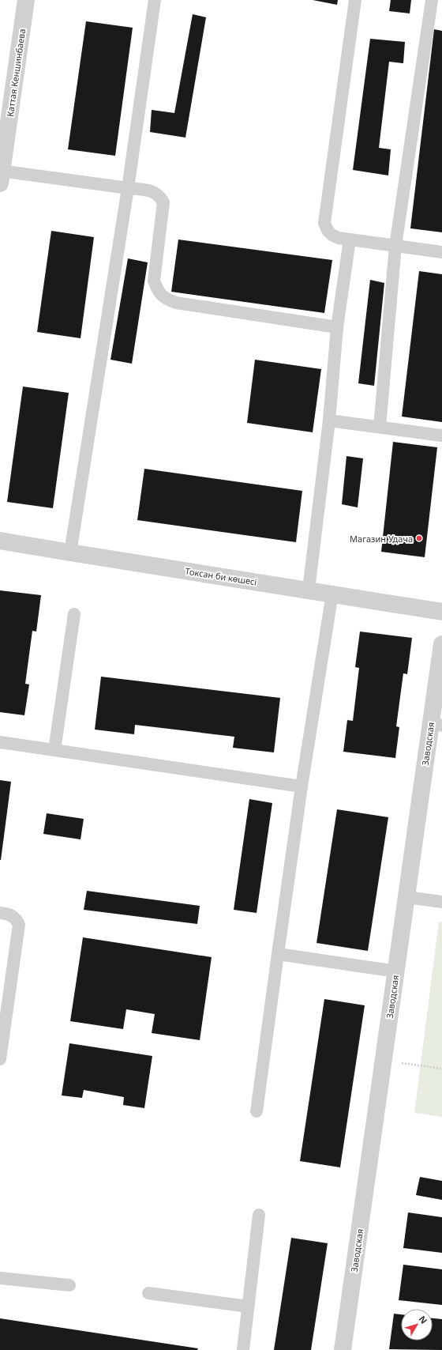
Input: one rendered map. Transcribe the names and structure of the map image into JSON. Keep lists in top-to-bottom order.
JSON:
{
  "streets": {
    "street": ["Каттая Кеншинбаева", "Токсан би көшесі", "Заводская"]
  },
  "places": ["Магазин Удача"],
  "north": "top right"
}
